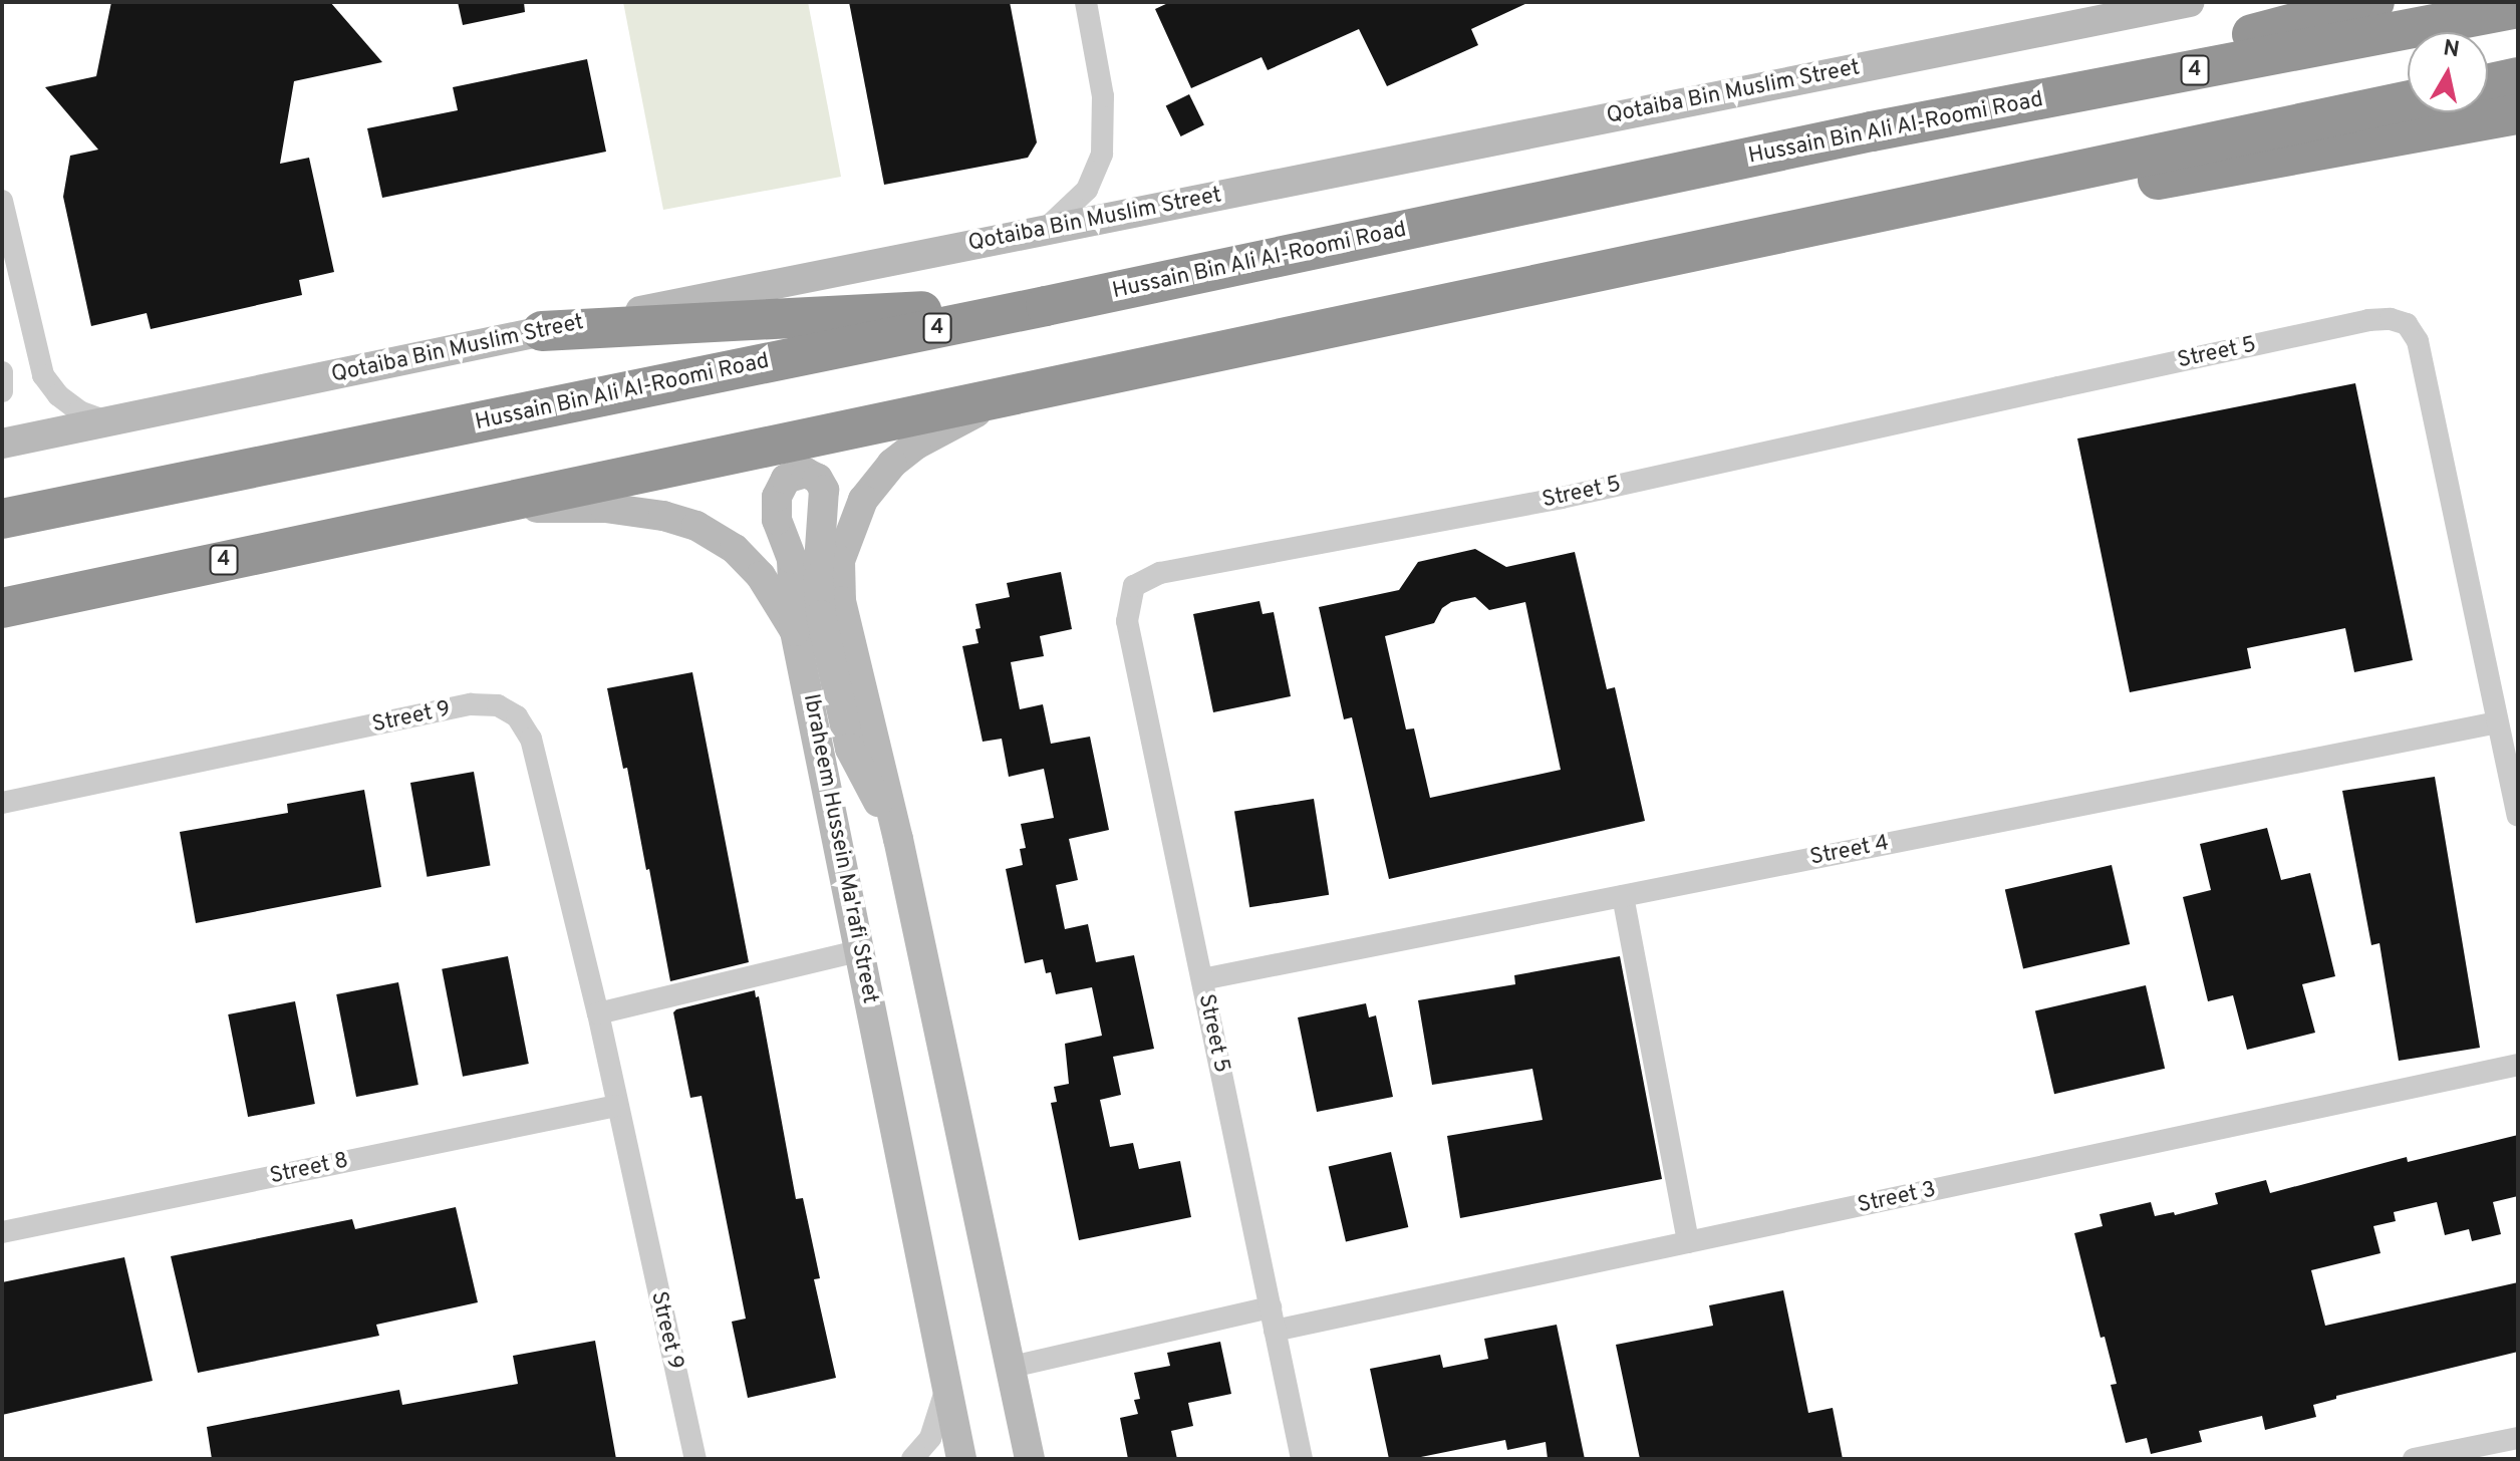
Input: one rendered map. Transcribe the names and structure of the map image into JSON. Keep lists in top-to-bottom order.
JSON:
{
  "streets": {
    "highway": ["4", "Hussain Bin Ali Al-Roomi Road"],
    "street": [
      "Qotaiba Bin Muslim Street",
      "Street 5",
      "Street 9",
      "Ibraheem Hussein Ma'rafi Street",
      "Street 4",
      "Street 8",
      "Street 3"
    ]
  },
  "crossings": [
    ["4", "Ibraheem Hussein Ma'rafi Street"],
    ["Street 5", "Street 4"],
    ["Street 5", "Street 3"],
    ["Street 9", "Street 8"]
  ],
  "north": "top"
}
